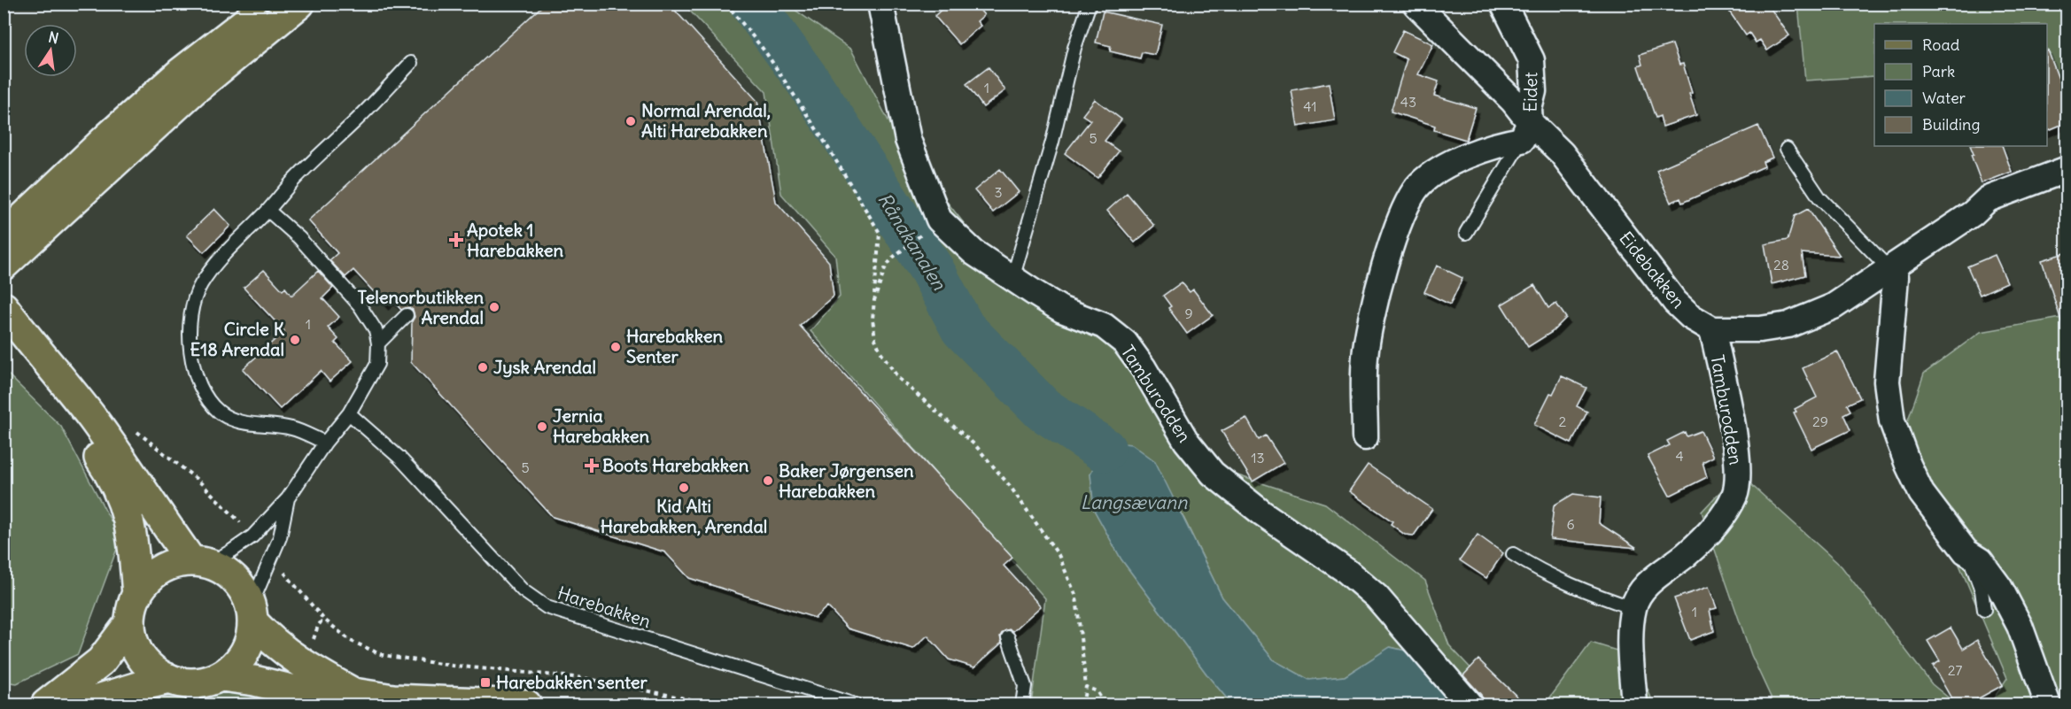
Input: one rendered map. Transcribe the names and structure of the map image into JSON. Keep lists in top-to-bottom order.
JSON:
{
  "streets": {
    "street": ["Eidet", "Eidebakken", "Tamburodden"],
    "lane": ["Harebakken"]
  },
  "crossings": [
    ["Eidet", "Eidebakken"],
    ["Eidebakken", "Tamburodden"]
  ],
  "water": ["Rånakanalen", "Langsævann"],
  "places": {
    "other": [
      "Normal Arendal, Alti Harebakken",
      "Telenorbutikken Arendal",
      "Circle K E18 Arendal",
      "Harebakken Senter",
      "Jysk Arendal",
      "Jernia Harebakken",
      "Baker Jørgensen Harebakken",
      "Kid Alti Harebakken, Arendal"
    ],
    "health": ["Apotek 1 Harebakken", "Boots Harebakken"],
    "transit": ["Harebakken senter"]
  },
  "house_numbers": [
    "1",
    "43",
    "41",
    "5",
    "3",
    "28",
    "9",
    "1",
    "2",
    "29",
    "4",
    "13",
    "5",
    "6",
    "1",
    "27"
  ],
  "legend": [
    "Road",
    "Park",
    "Water",
    "Building"
  ],
  "north": "top"
}
